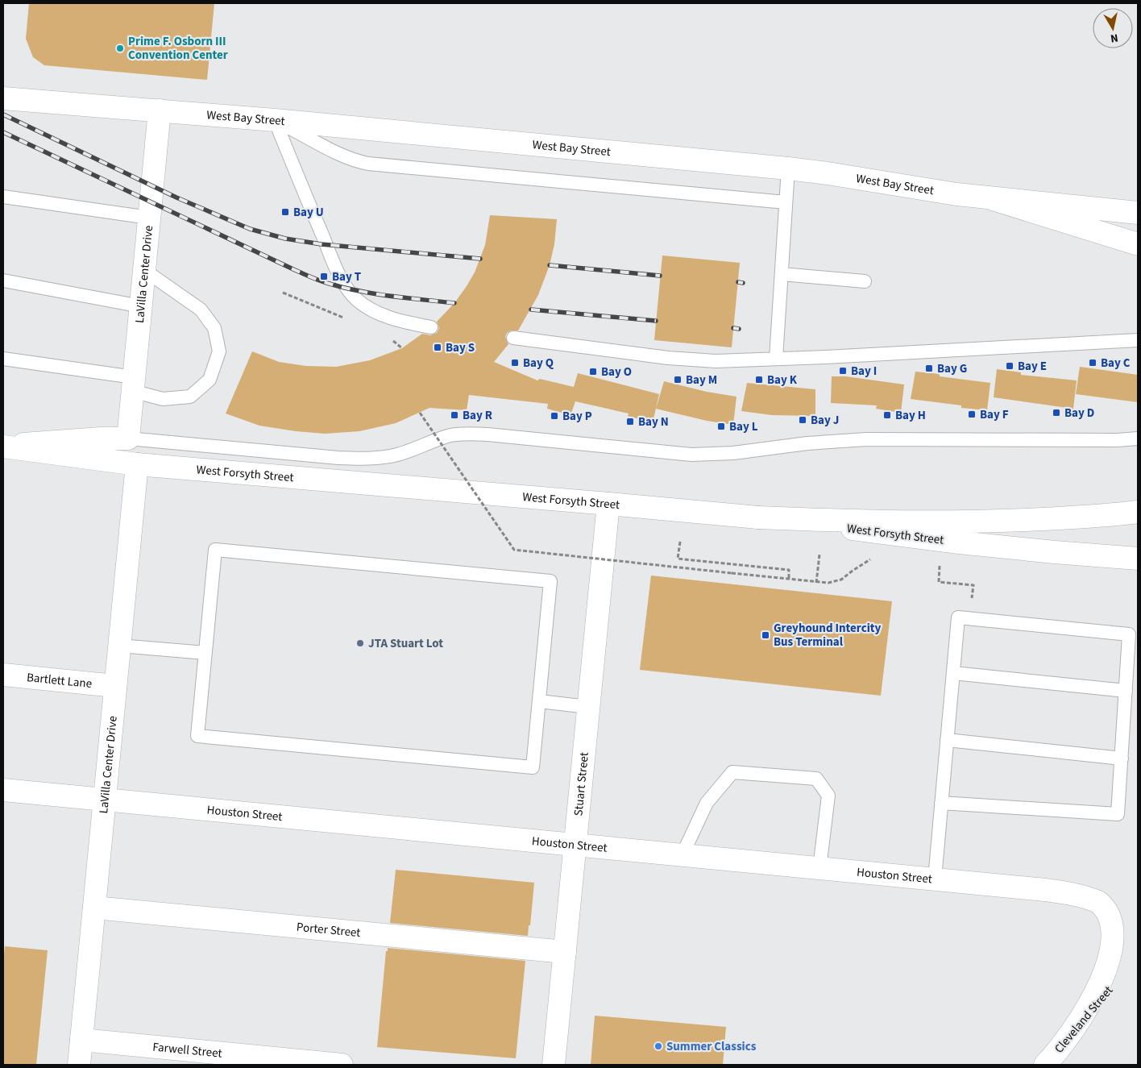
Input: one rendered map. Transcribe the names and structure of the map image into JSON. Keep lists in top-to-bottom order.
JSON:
{
  "streets": {
    "main road": [
      "West Bay Street",
      "LaVilla Center Drive",
      "West Forsyth Street",
      "Bartlett Lane",
      "Stuart Street",
      "Houston Street",
      "Porter Street",
      "Cleveland Street",
      "Farwell Street"
    ]
  },
  "crossings": [
    ["West Bay Street", "LaVilla Center Drive"],
    ["LaVilla Center Drive", "West Forsyth Street"],
    ["LaVilla Center Drive", "Bartlett Lane"],
    ["LaVilla Center Drive", "Houston Street"],
    ["LaVilla Center Drive", "Porter Street"],
    ["LaVilla Center Drive", "Farwell Street"],
    ["West Forsyth Street", "Stuart Street"],
    ["Stuart Street", "Houston Street"],
    ["Stuart Street", "Porter Street"],
    ["Houston Street", "Cleveland Street"]
  ],
  "places": {
    "other": ["Prime F. Osborn III Convention Center", "JTA Stuart Lot", "Summer Classics"],
    "transit": [
      "Bay U",
      "Bay T",
      "Bay S",
      "Bay Q",
      "Bay C",
      "Bay E",
      "Bay G",
      "Bay I",
      "Bay O",
      "Bay M",
      "Bay K",
      "Bay D",
      "Bay F",
      "Bay R",
      "Bay H",
      "Bay P",
      "Bay J",
      "Bay N",
      "Bay L",
      "Greyhound Intercity Bus Terminal"
    ]
  },
  "north": "bottom"
}
